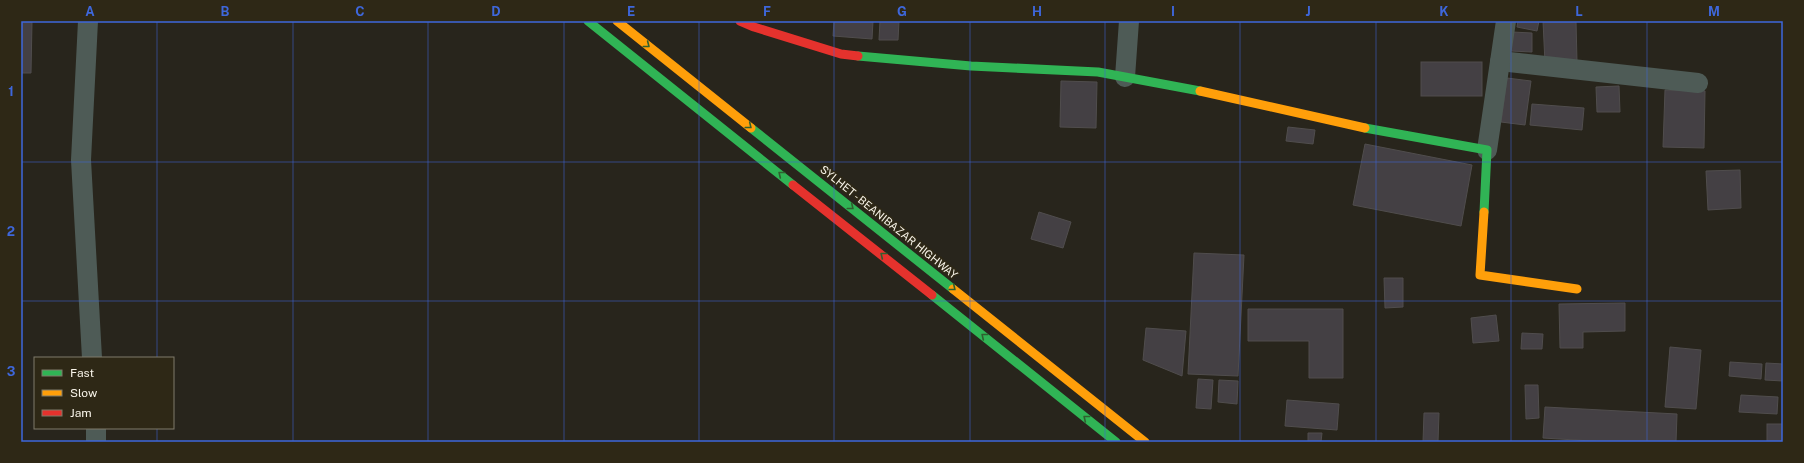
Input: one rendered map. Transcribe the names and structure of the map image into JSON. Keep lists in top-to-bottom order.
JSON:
{
  "streets": {
    "main road": ["SYLHET - BEANIBAZAR HIGHWAY"]
  },
  "legend": ["Fast", "Slow", "Jam"],
  "grid": {
    "columns": [
      "A",
      "B",
      "C",
      "D",
      "E",
      "F",
      "G",
      "H",
      "I",
      "J",
      "K",
      "L",
      "M"
    ],
    "rows": ["1", "2", "3"]
  }
}
